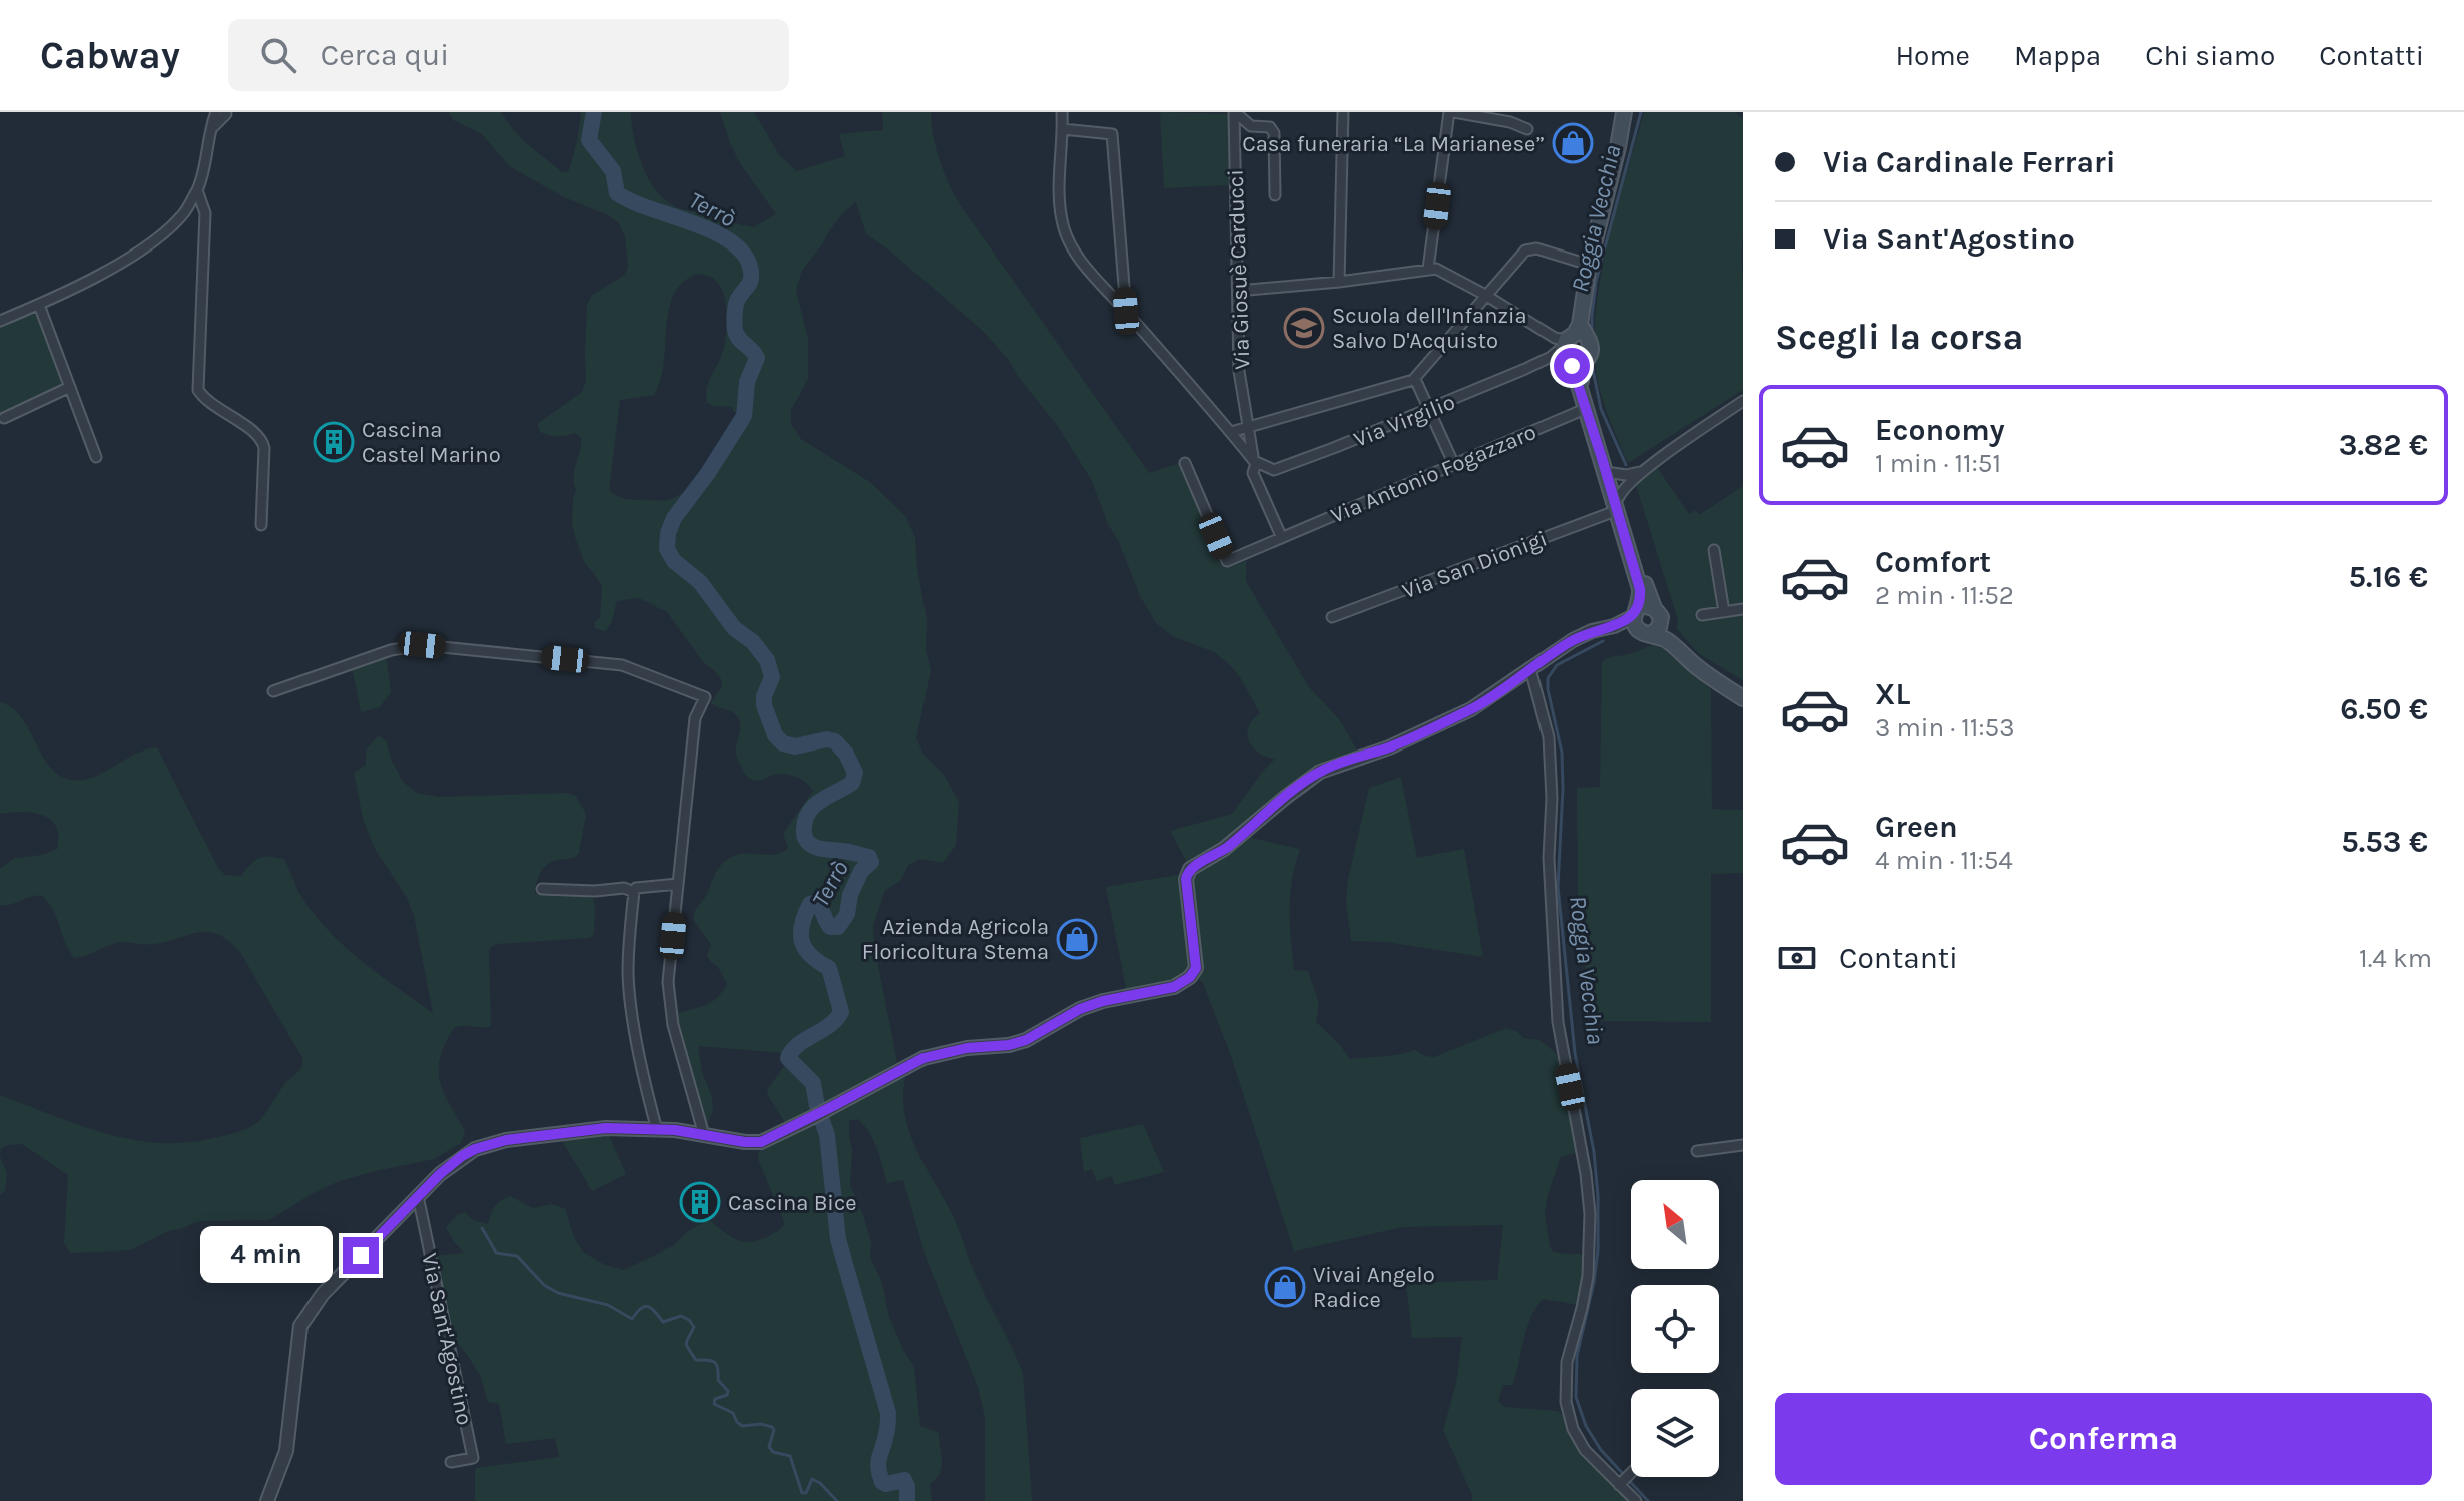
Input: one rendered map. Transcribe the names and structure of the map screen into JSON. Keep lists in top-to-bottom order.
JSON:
{
  "streets": {
    "street": [
      "Via Giosuè Carducci",
      "Via Virgilio",
      "Via Antonio Fogazzaro",
      "Via San Dionigi",
      "Via Sant'Agostino"
    ]
  },
  "crossings": [
    ["Via Giosuè Carducci", "Via Virgilio"]
  ],
  "water": ["Terrò", "Roggia Vecchia"],
  "places": {
    "shop": ["Casa funeraria “La Marianese”", "Azienda Agricola Floricoltura Stema", "Vivai Angelo Radice"],
    "school or university": ["Scuola dell'Infanzia Salvo D'Acquisto"],
    "building": ["Cascina Castel Marino", "Cascina Bice"]
  },
  "north": "top left",
  "page": {
    "header": "Cabway",
    "search": "Cerca qui",
    "nav": [
      "Home",
      "Mappa",
      "Chi siamo",
      "Contatti"
    ],
    "banner": ["Via Cardinale Ferrari", "Via Sant'Agostino"],
    "heading": "Scegli la corsa",
    "list": [
      {
        "name": "Economy",
        "note": "1 min · 11:51",
        "value": "3.82 €"
      },
      {
        "name": "Comfort",
        "note": "2 min · 11:52",
        "value": "5.16 €"
      },
      {
        "name": "XL",
        "note": "3 min · 11:53",
        "value": "6.50 €"
      },
      {
        "name": "Green",
        "note": "4 min · 11:54",
        "value": "5.53 €"
      }
    ],
    "pay": ["Contanti", "1.4 km"],
    "bubble": "4 min",
    "buttons": "Conferma"
  }
}
